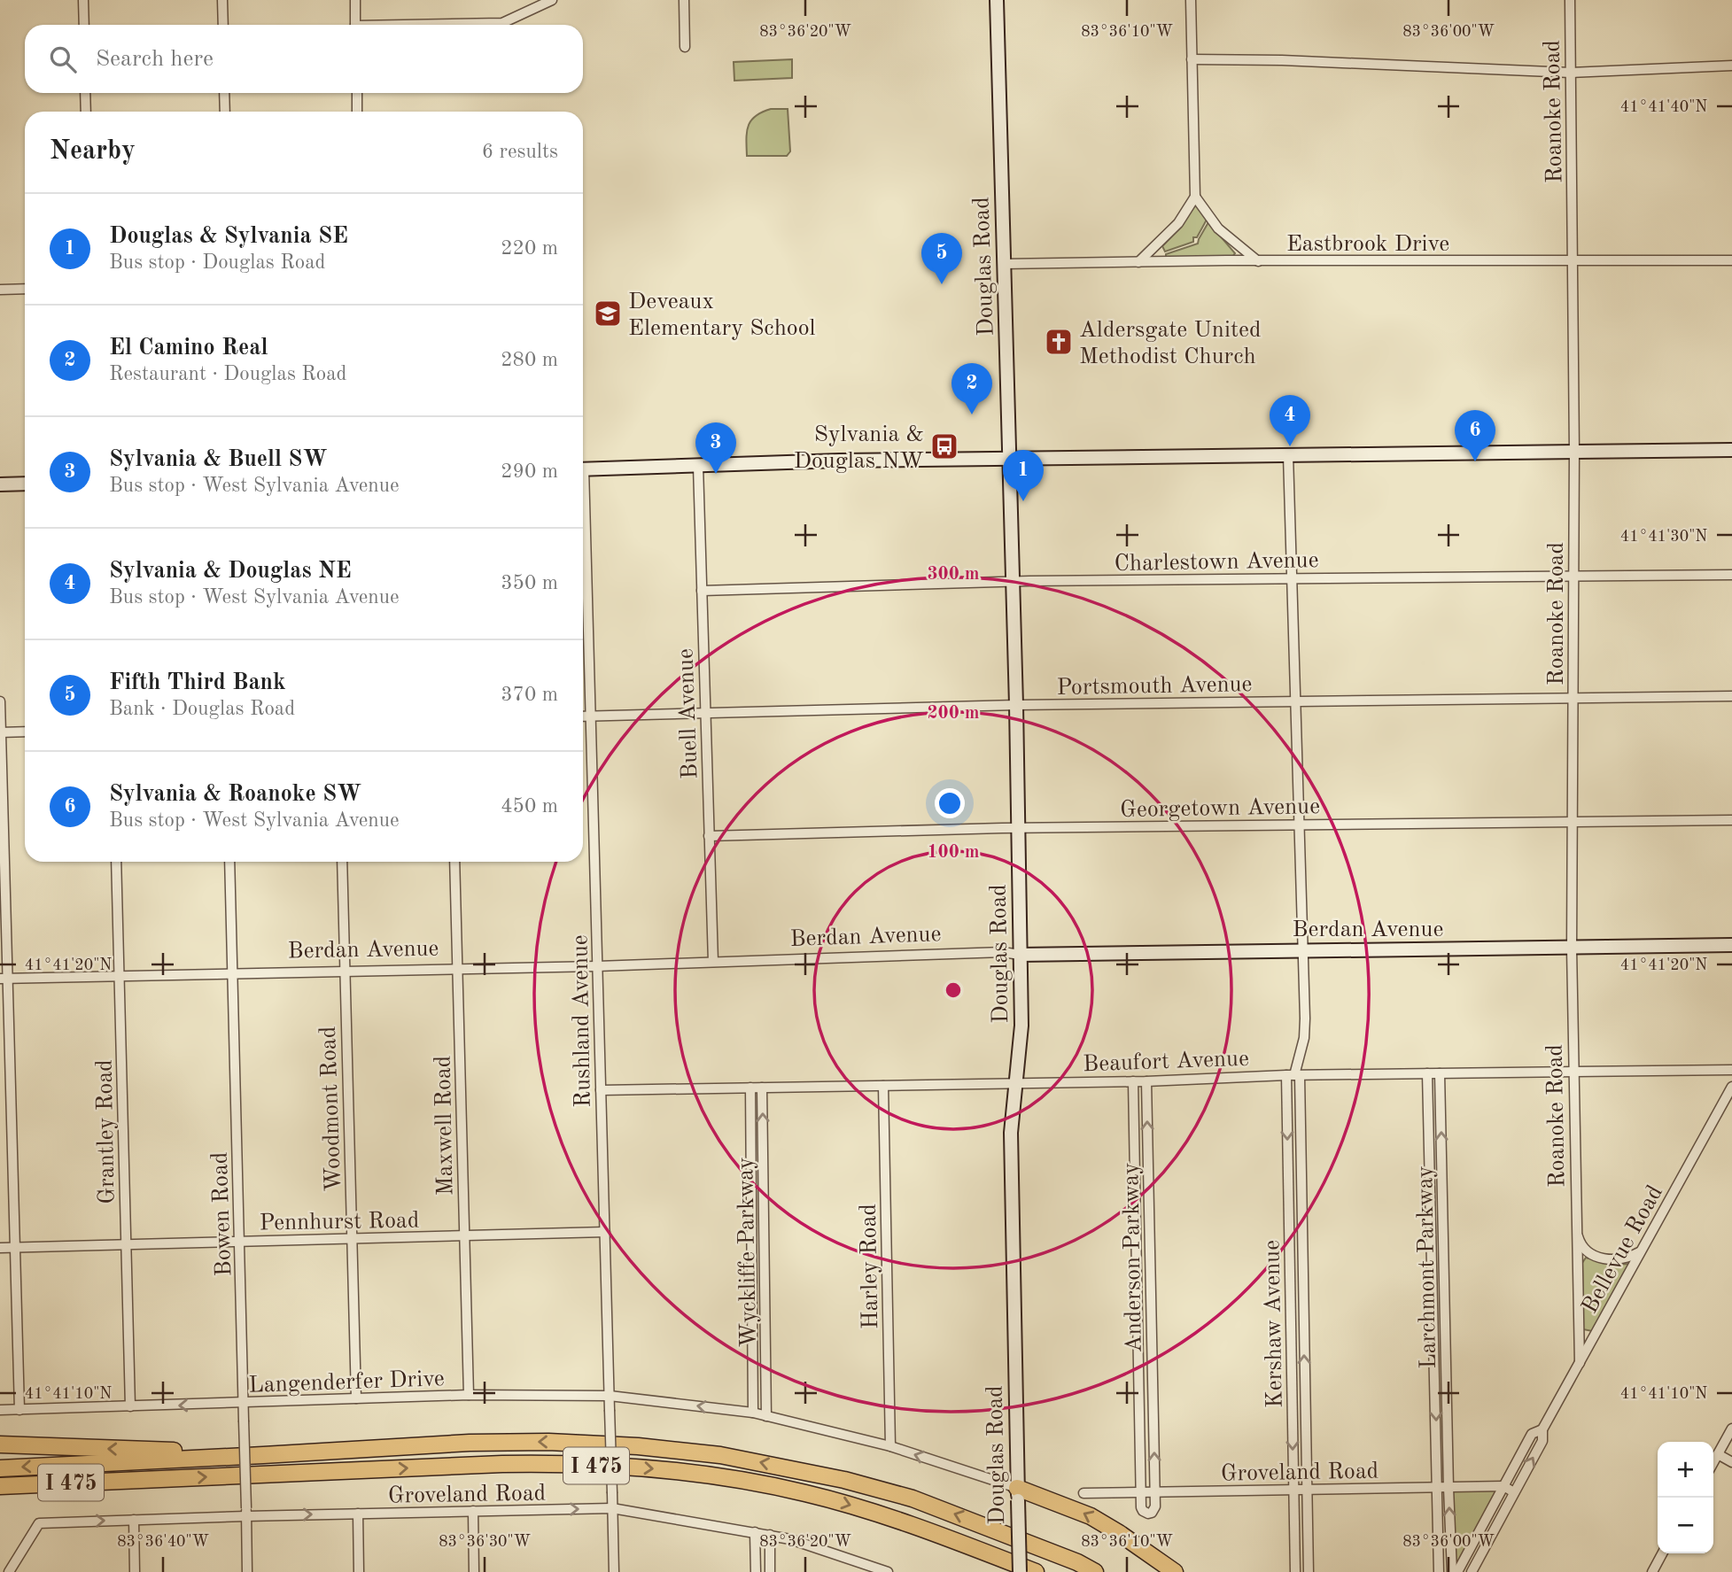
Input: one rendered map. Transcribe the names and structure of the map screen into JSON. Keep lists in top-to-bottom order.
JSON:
{
  "streets": {
    "highway": ["I 475"],
    "street": [
      "Roanoke Road",
      "Eastbrook Drive",
      "Douglas Road",
      "Charlestown Avenue",
      "Portsmouth Avenue",
      "Buell Avenue",
      "Georgetown Avenue",
      "Berdan Avenue",
      "Rushland Avenue",
      "Beaufort Avenue",
      "Woodmont Road",
      "Maxwell Road",
      "Grantley Road",
      "Bowen Road",
      "Pennhurst Road",
      "Bellevue Road",
      "Wyckliffe Parkway",
      "Anderson Parkway",
      "Harley Road",
      "Larchmont Parkway",
      "Kershaw Avenue",
      "Langenderfer Drive",
      "Groveland Road"
    ]
  },
  "crossings": [
    ["Roanoke Road", "Eastbrook Drive"],
    ["Roanoke Road", "Charlestown Avenue"],
    ["Roanoke Road", "Portsmouth Avenue"],
    ["Roanoke Road", "Georgetown Avenue"],
    ["Roanoke Road", "Berdan Avenue"],
    ["Roanoke Road", "Beaufort Avenue"],
    ["Roanoke Road", "Bellevue Road"],
    ["Eastbrook Drive", "Douglas Road"],
    ["Douglas Road", "Charlestown Avenue"],
    ["Douglas Road", "Portsmouth Avenue"],
    ["Douglas Road", "Georgetown Avenue"],
    ["Douglas Road", "Berdan Avenue"],
    ["Douglas Road", "Beaufort Avenue"],
    ["Douglas Road", "Langenderfer Drive"],
    ["Charlestown Avenue", "Buell Avenue"],
    ["Charlestown Avenue", "Kershaw Avenue"],
    ["Portsmouth Avenue", "Buell Avenue"],
    ["Portsmouth Avenue", "Rushland Avenue"],
    ["Portsmouth Avenue", "Kershaw Avenue"],
    ["Buell Avenue", "Georgetown Avenue"],
    ["Buell Avenue", "Berdan Avenue"],
    ["Georgetown Avenue", "Kershaw Avenue"],
    ["Berdan Avenue", "Rushland Avenue"],
    ["Berdan Avenue", "Woodmont Road"],
    ["Berdan Avenue", "Maxwell Road"],
    ["Berdan Avenue", "Grantley Road"],
    ["Berdan Avenue", "Bowen Road"],
    ["Berdan Avenue", "Kershaw Avenue"],
    ["Rushland Avenue", "Beaufort Avenue"],
    ["Rushland Avenue", "Pennhurst Road"],
    ["Rushland Avenue", "Langenderfer Drive"],
    ["Rushland Avenue", "Groveland Road"],
    ["Beaufort Avenue", "Wyckliffe Parkway"],
    ["Beaufort Avenue", "Anderson Parkway"],
    ["Beaufort Avenue", "Harley Road"],
    ["Beaufort Avenue", "Larchmont Parkway"],
    ["Beaufort Avenue", "Kershaw Avenue"],
    ["Woodmont Road", "Pennhurst Road"],
    ["Woodmont Road", "Langenderfer Drive"],
    ["Maxwell Road", "Pennhurst Road"],
    ["Maxwell Road", "Langenderfer Drive"],
    ["Grantley Road", "Pennhurst Road"],
    ["Grantley Road", "Langenderfer Drive"],
    ["Bowen Road", "Pennhurst Road"],
    ["Bowen Road", "Langenderfer Drive"],
    ["Bowen Road", "Groveland Road"],
    ["Bellevue Road", "Groveland Road"],
    ["Wyckliffe Parkway", "Langenderfer Drive"],
    ["Anderson Parkway", "Groveland Road"],
    ["Harley Road", "Langenderfer Drive"],
    ["Larchmont Parkway", "Groveland Road"],
    ["Kershaw Avenue", "Groveland Road"]
  ],
  "one_way": ["Langenderfer Drive"],
  "places": {
    "school or university": ["Deveaux Elementary School"],
    "church": ["Aldersgate United Methodist Church"],
    "bus stop": ["Sylvania & Douglas NW"]
  },
  "page": {
    "search": "Search here",
    "heading": ["Nearby", "6 results"],
    "list": [
      {
        "mark": "1",
        "name": "Douglas & Sylvania SE",
        "note": "Bus stop · Douglas Road",
        "value": "220 m"
      },
      {
        "mark": "2",
        "name": "El Camino Real",
        "note": "Restaurant · Douglas Road",
        "value": "280 m"
      },
      {
        "mark": "3",
        "name": "Sylvania & Buell SW",
        "note": "Bus stop · West Sylvania Avenue",
        "value": "290 m"
      },
      {
        "mark": "4",
        "name": "Sylvania & Douglas NE",
        "note": "Bus stop · West Sylvania Avenue",
        "value": "350 m"
      },
      {
        "mark": "5",
        "name": "Fifth Third Bank",
        "note": "Bank · Douglas Road",
        "value": "370 m"
      },
      {
        "mark": "6",
        "name": "Sylvania & Roanoke SW",
        "note": "Bus stop · West Sylvania Avenue",
        "value": "450 m"
      }
    ],
    "pins": [
      "5",
      "2",
      "4",
      "6",
      "3",
      "1"
    ],
    "map_buttons": ["+", "−"]
  },
  "coordinates": [
    "83°36'20\"W",
    "83°36'10\"W",
    "83°36'00\"W",
    "41°41'40\"N",
    "41°41'30\"N",
    "41°41'20\"N",
    "41°41'10\"N",
    "83°36'40\"W",
    "83°36'30\"W"
  ],
  "rings": ["300 m", "200 m", "100 m"]
}
